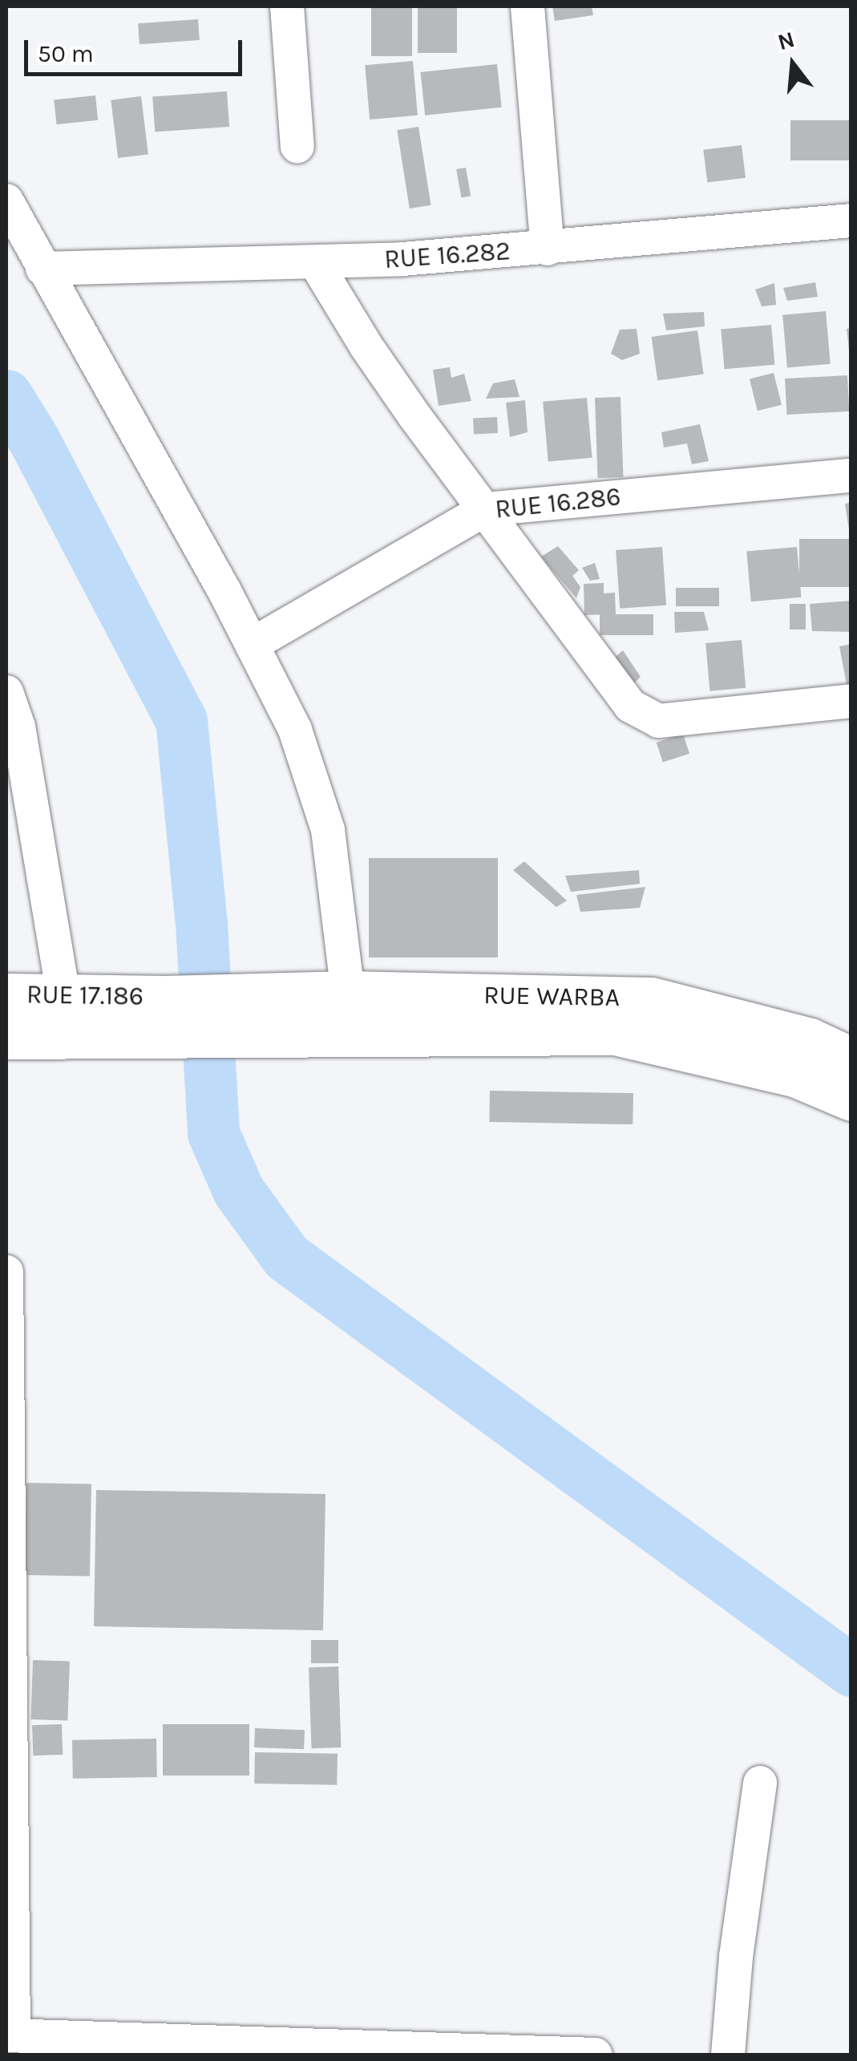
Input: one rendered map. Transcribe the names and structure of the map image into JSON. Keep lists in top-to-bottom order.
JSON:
{
  "streets": {
    "main road": ["RUE 17.186", "RUE WARBA"],
    "street": ["RUE 16.282", "RUE 16.286"]
  },
  "scale_bar": "50 m",
  "north": "top"
}
